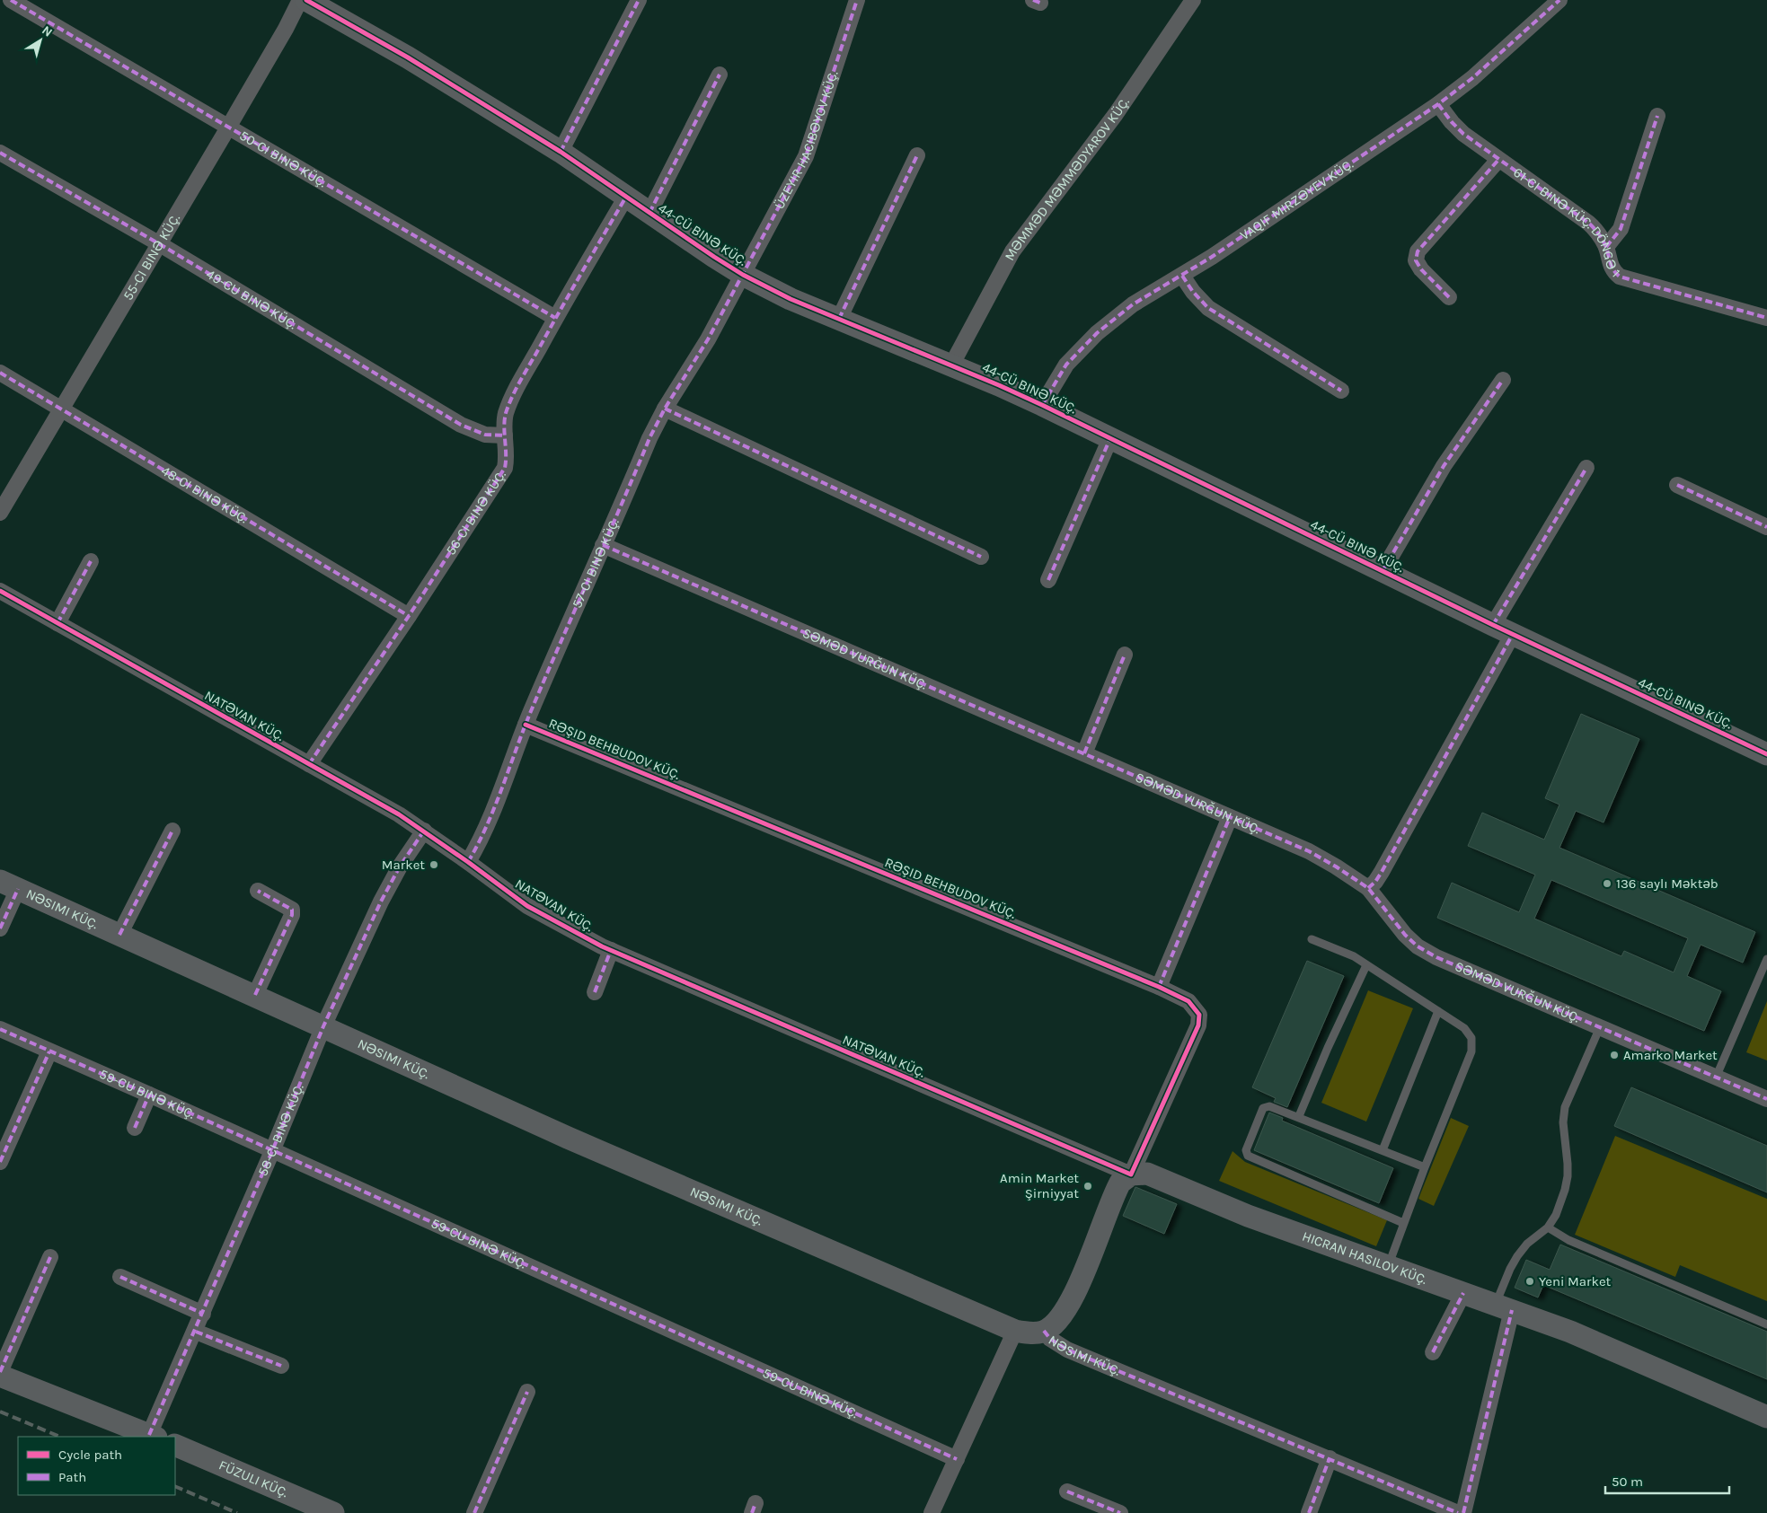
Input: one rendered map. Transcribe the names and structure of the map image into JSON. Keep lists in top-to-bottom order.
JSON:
{
  "streets": {
    "street": [
      "50-CI BINƏ KÜÇ.",
      "MƏMMƏD MƏMMƏDYAROV KÜÇ.",
      "VAQIF MIRZƏYEV KÜÇ.",
      "61-CI BINƏ KÜÇ. DÖNGƏ 1",
      "44-CÜ BINƏ KÜÇ.",
      "55-CI BINƏ KÜÇ.",
      "49-CU BINƏ KÜÇ.",
      "48-CI BINƏ KÜÇ.",
      "57-CI BINƏ KÜÇ.",
      "SƏMƏD VURĞUN KÜÇ.",
      "NATƏVAN KÜÇ.",
      "RƏŞID BEHBUDOV KÜÇ.",
      "NƏSIMI KÜÇ.",
      "59-CU BINƏ KÜÇ.",
      "58-CI BINƏ KÜÇ.",
      "HICRAN HASILOV KÜÇ.",
      "FÜZULI KÜÇ."
    ]
  },
  "crossings": [
    ["50-CI BINƏ KÜÇ.", "55-CI BINƏ KÜÇ."],
    ["MƏMMƏD MƏMMƏDYAROV KÜÇ.", "44-CÜ BINƏ KÜÇ."],
    ["VAQIF MIRZƏYEV KÜÇ.", "61-CI BINƏ KÜÇ. DÖNGƏ 1"],
    ["VAQIF MIRZƏYEV KÜÇ.", "44-CÜ BINƏ KÜÇ."],
    ["44-CÜ BINƏ KÜÇ.", "57-CI BINƏ KÜÇ."],
    ["55-CI BINƏ KÜÇ.", "49-CU BINƏ KÜÇ."],
    ["55-CI BINƏ KÜÇ.", "48-CI BINƏ KÜÇ."],
    ["57-CI BINƏ KÜÇ.", "SƏMƏD VURĞUN KÜÇ."],
    ["57-CI BINƏ KÜÇ.", "NATƏVAN KÜÇ."],
    ["57-CI BINƏ KÜÇ.", "RƏŞID BEHBUDOV KÜÇ."],
    ["NATƏVAN KÜÇ.", "RƏŞID BEHBUDOV KÜÇ."],
    ["NATƏVAN KÜÇ.", "58-CI BINƏ KÜÇ."],
    ["NATƏVAN KÜÇ.", "HICRAN HASILOV KÜÇ."],
    ["RƏŞID BEHBUDOV KÜÇ.", "HICRAN HASILOV KÜÇ."],
    ["NƏSIMI KÜÇ.", "58-CI BINƏ KÜÇ."],
    ["59-CU BINƏ KÜÇ.", "58-CI BINƏ KÜÇ."]
  ],
  "places": [
    "Market",
    "136 saylı Məktəb",
    "Amarko Market",
    "Amin Market Şirniyyat",
    "Yeni Market"
  ],
  "legend": ["Cycle path", "Path"],
  "scale_bar": "50 m",
  "north": "top right"
}
